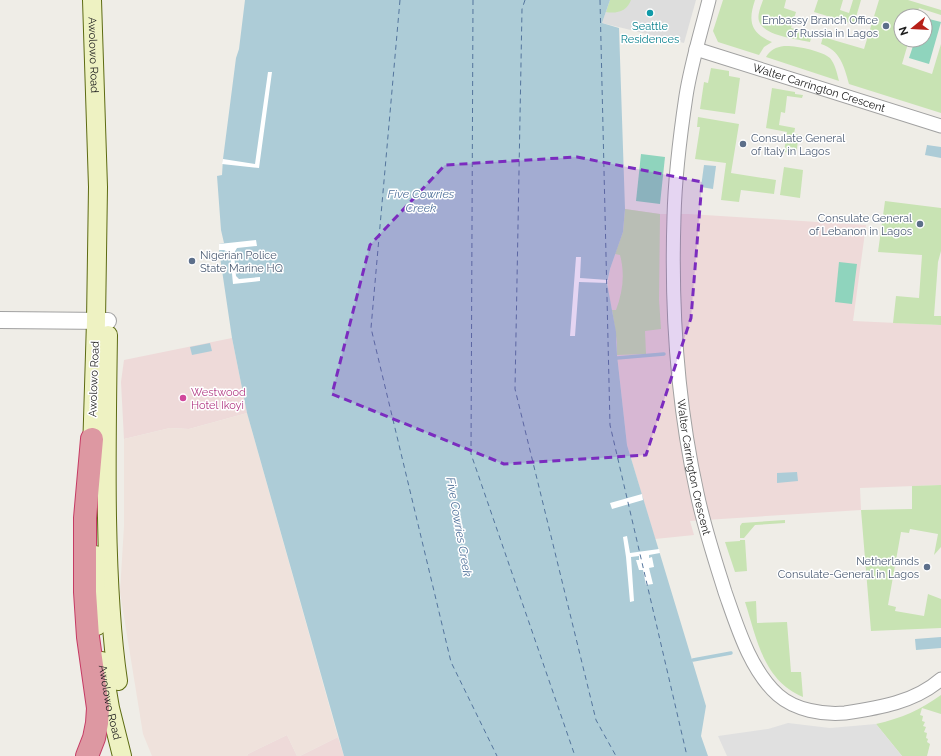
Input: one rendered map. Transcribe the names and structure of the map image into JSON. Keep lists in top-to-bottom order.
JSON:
{
  "streets": {
    "main road": ["Awolowo Road"],
    "street": ["Walter Carrington Crescent"]
  },
  "water": ["Five Cowries Creek"],
  "places": [
    "Seattle Residences",
    "Embassy Branch Office of Russia in Lagos",
    "Consulate General of Italy in Lagos",
    "Consulate General of Lebanon in Lagos",
    "Nigerian Police State Marine HQ",
    "Westwood Hotel Ikoyi",
    "Netherlands Consulate-General in Lagos"
  ],
  "north": "left"
}
